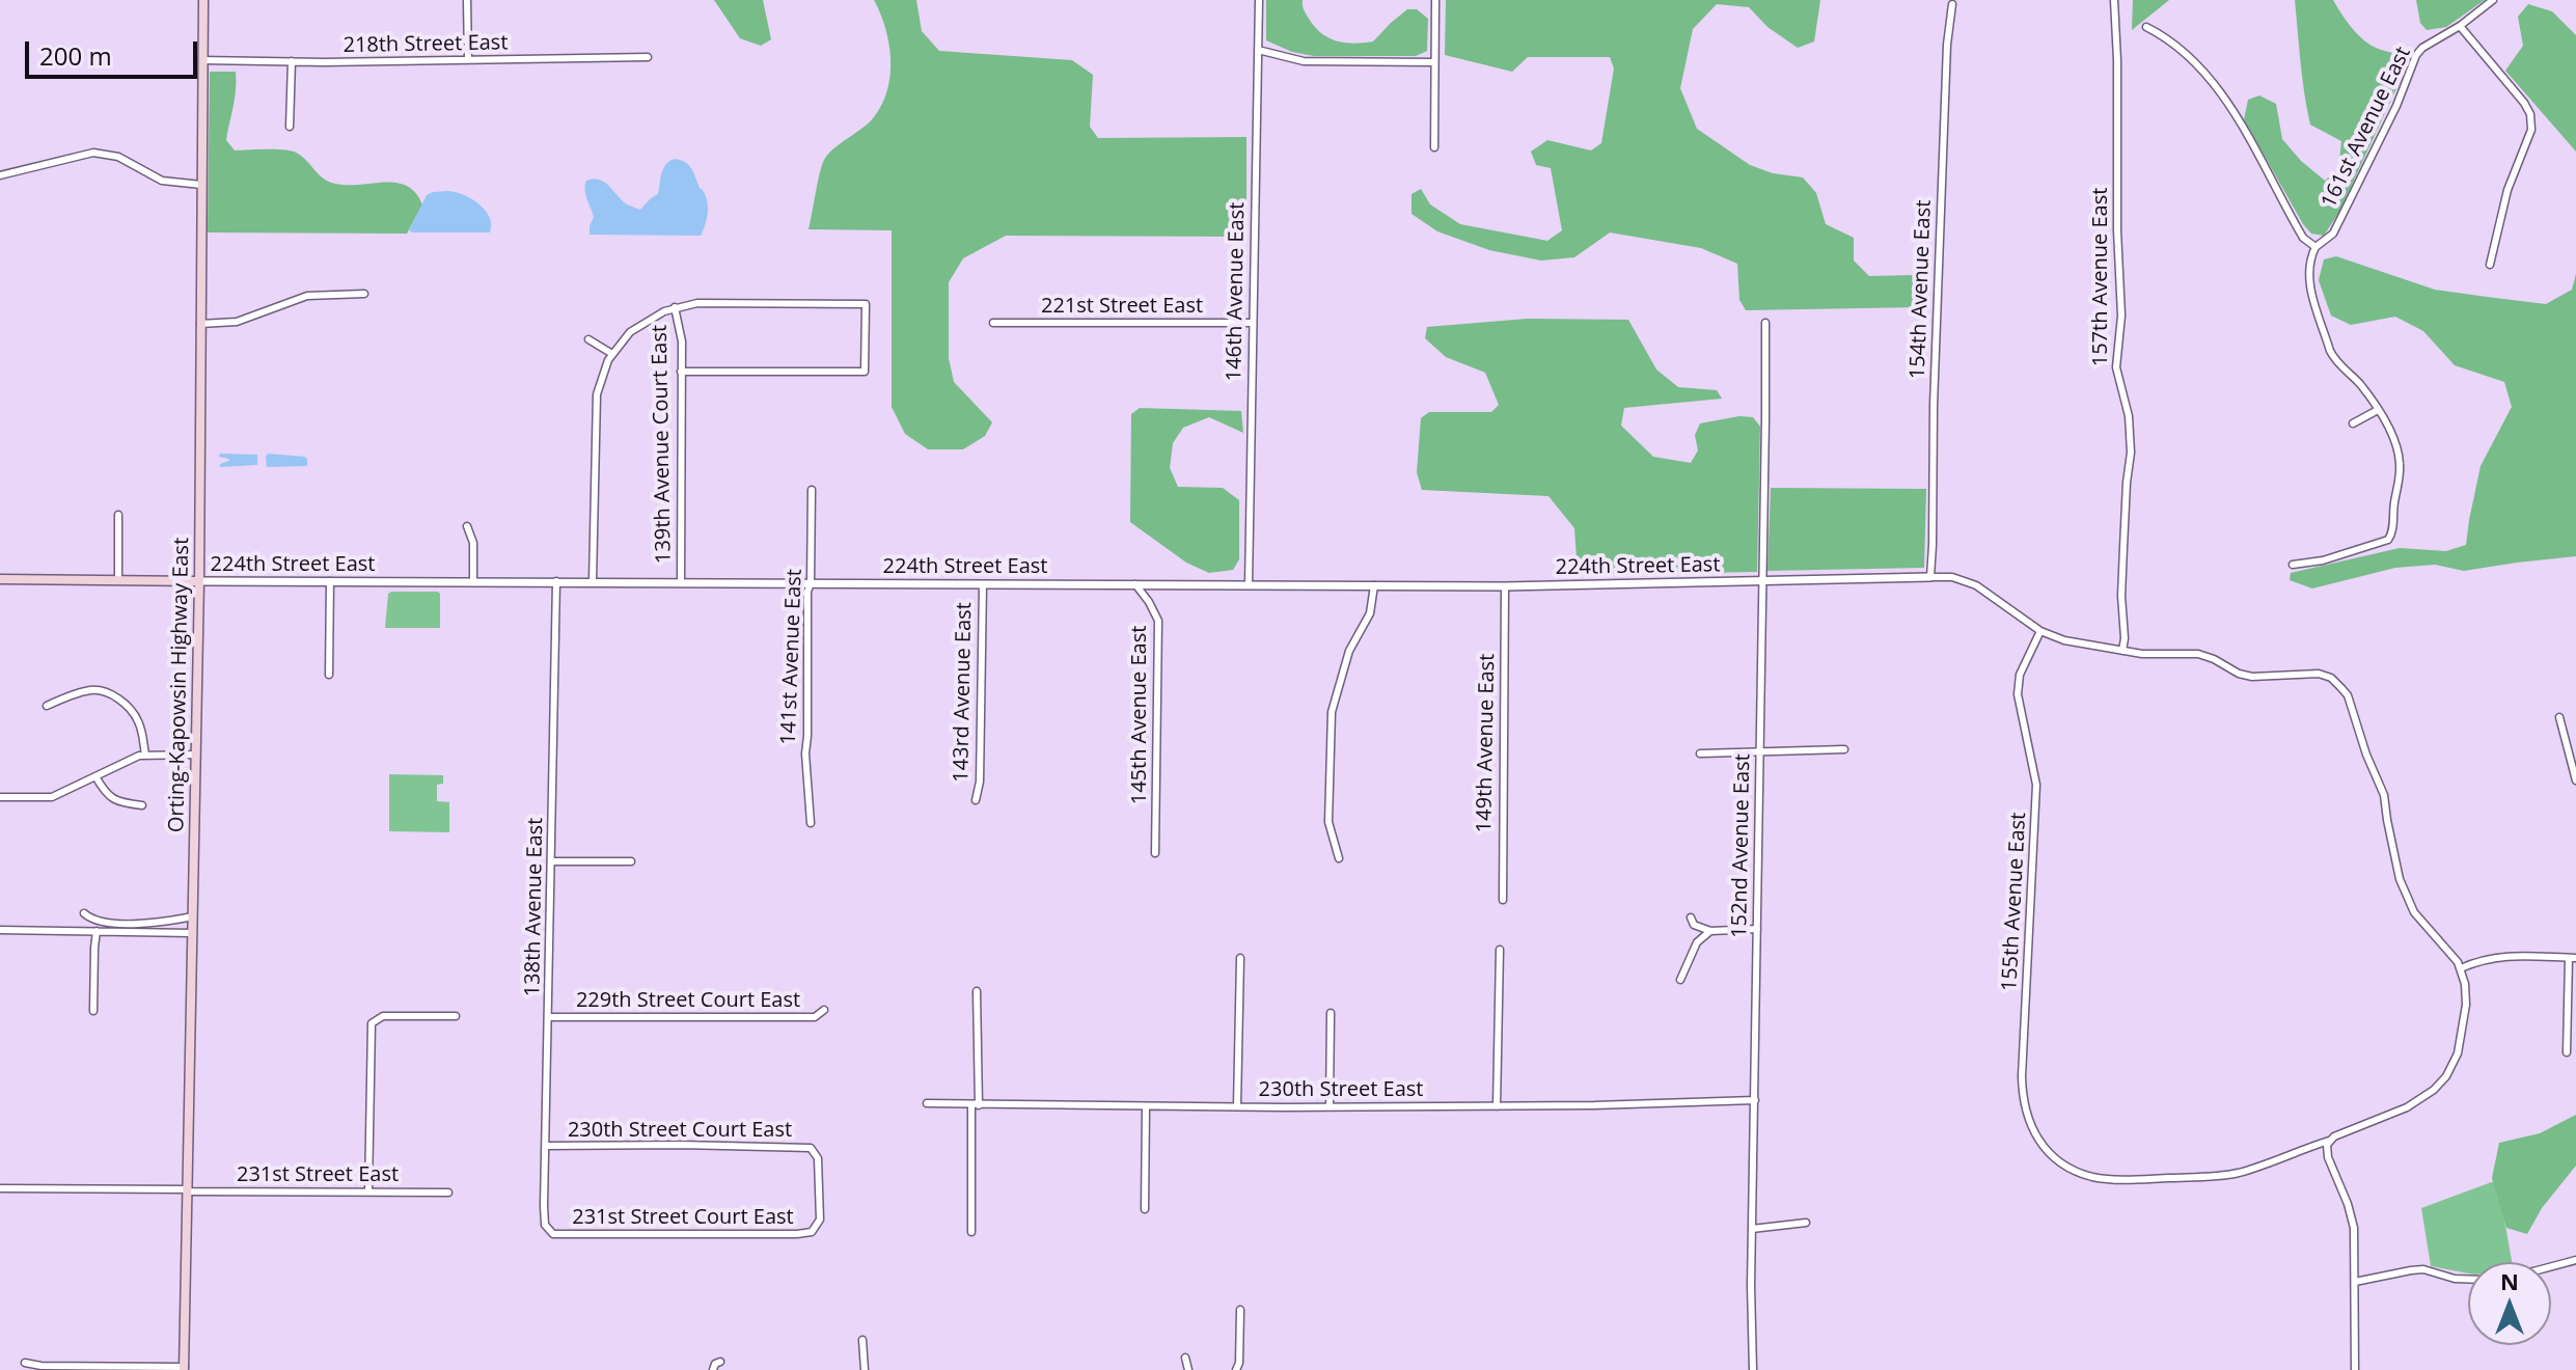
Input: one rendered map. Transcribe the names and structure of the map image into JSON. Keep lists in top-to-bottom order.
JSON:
{
  "streets": {
    "main road": ["224th Street East", "Orting-Kapowsin Highway East"],
    "street": [
      "218th Street East",
      "161st Avenue East",
      "157th Avenue East",
      "154th Avenue East",
      "146th Avenue East",
      "221st Street East",
      "139th Avenue Court East",
      "141st Avenue East",
      "143rd Avenue East",
      "145th Avenue East",
      "149th Avenue East",
      "152nd Avenue East",
      "155th Avenue East",
      "138th Avenue East",
      "229th Street Court East",
      "230th Street East",
      "230th Street Court East",
      "231st Street East",
      "231st Street Court East"
    ]
  },
  "crossings": [
    ["218th Street East", "Orting-Kapowsin Highway East"],
    ["154th Avenue East", "224th Street East"],
    ["146th Avenue East", "221st Street East"],
    ["146th Avenue East", "224th Street East"],
    ["139th Avenue Court East", "224th Street East"],
    ["224th Street East", "141st Avenue East"],
    ["224th Street East", "Orting-Kapowsin Highway East"],
    ["224th Street East", "143rd Avenue East"],
    ["224th Street East", "145th Avenue East"],
    ["224th Street East", "149th Avenue East"],
    ["224th Street East", "152nd Avenue East"],
    ["224th Street East", "138th Avenue East"],
    ["Orting-Kapowsin Highway East", "231st Street East"],
    ["152nd Avenue East", "230th Street East"],
    ["138th Avenue East", "229th Street Court East"],
    ["138th Avenue East", "230th Street Court East"],
    ["138th Avenue East", "231st Street Court East"],
    ["230th Street Court East", "231st Street Court East"]
  ],
  "scale_bar": "200 m",
  "north": "top"
}
